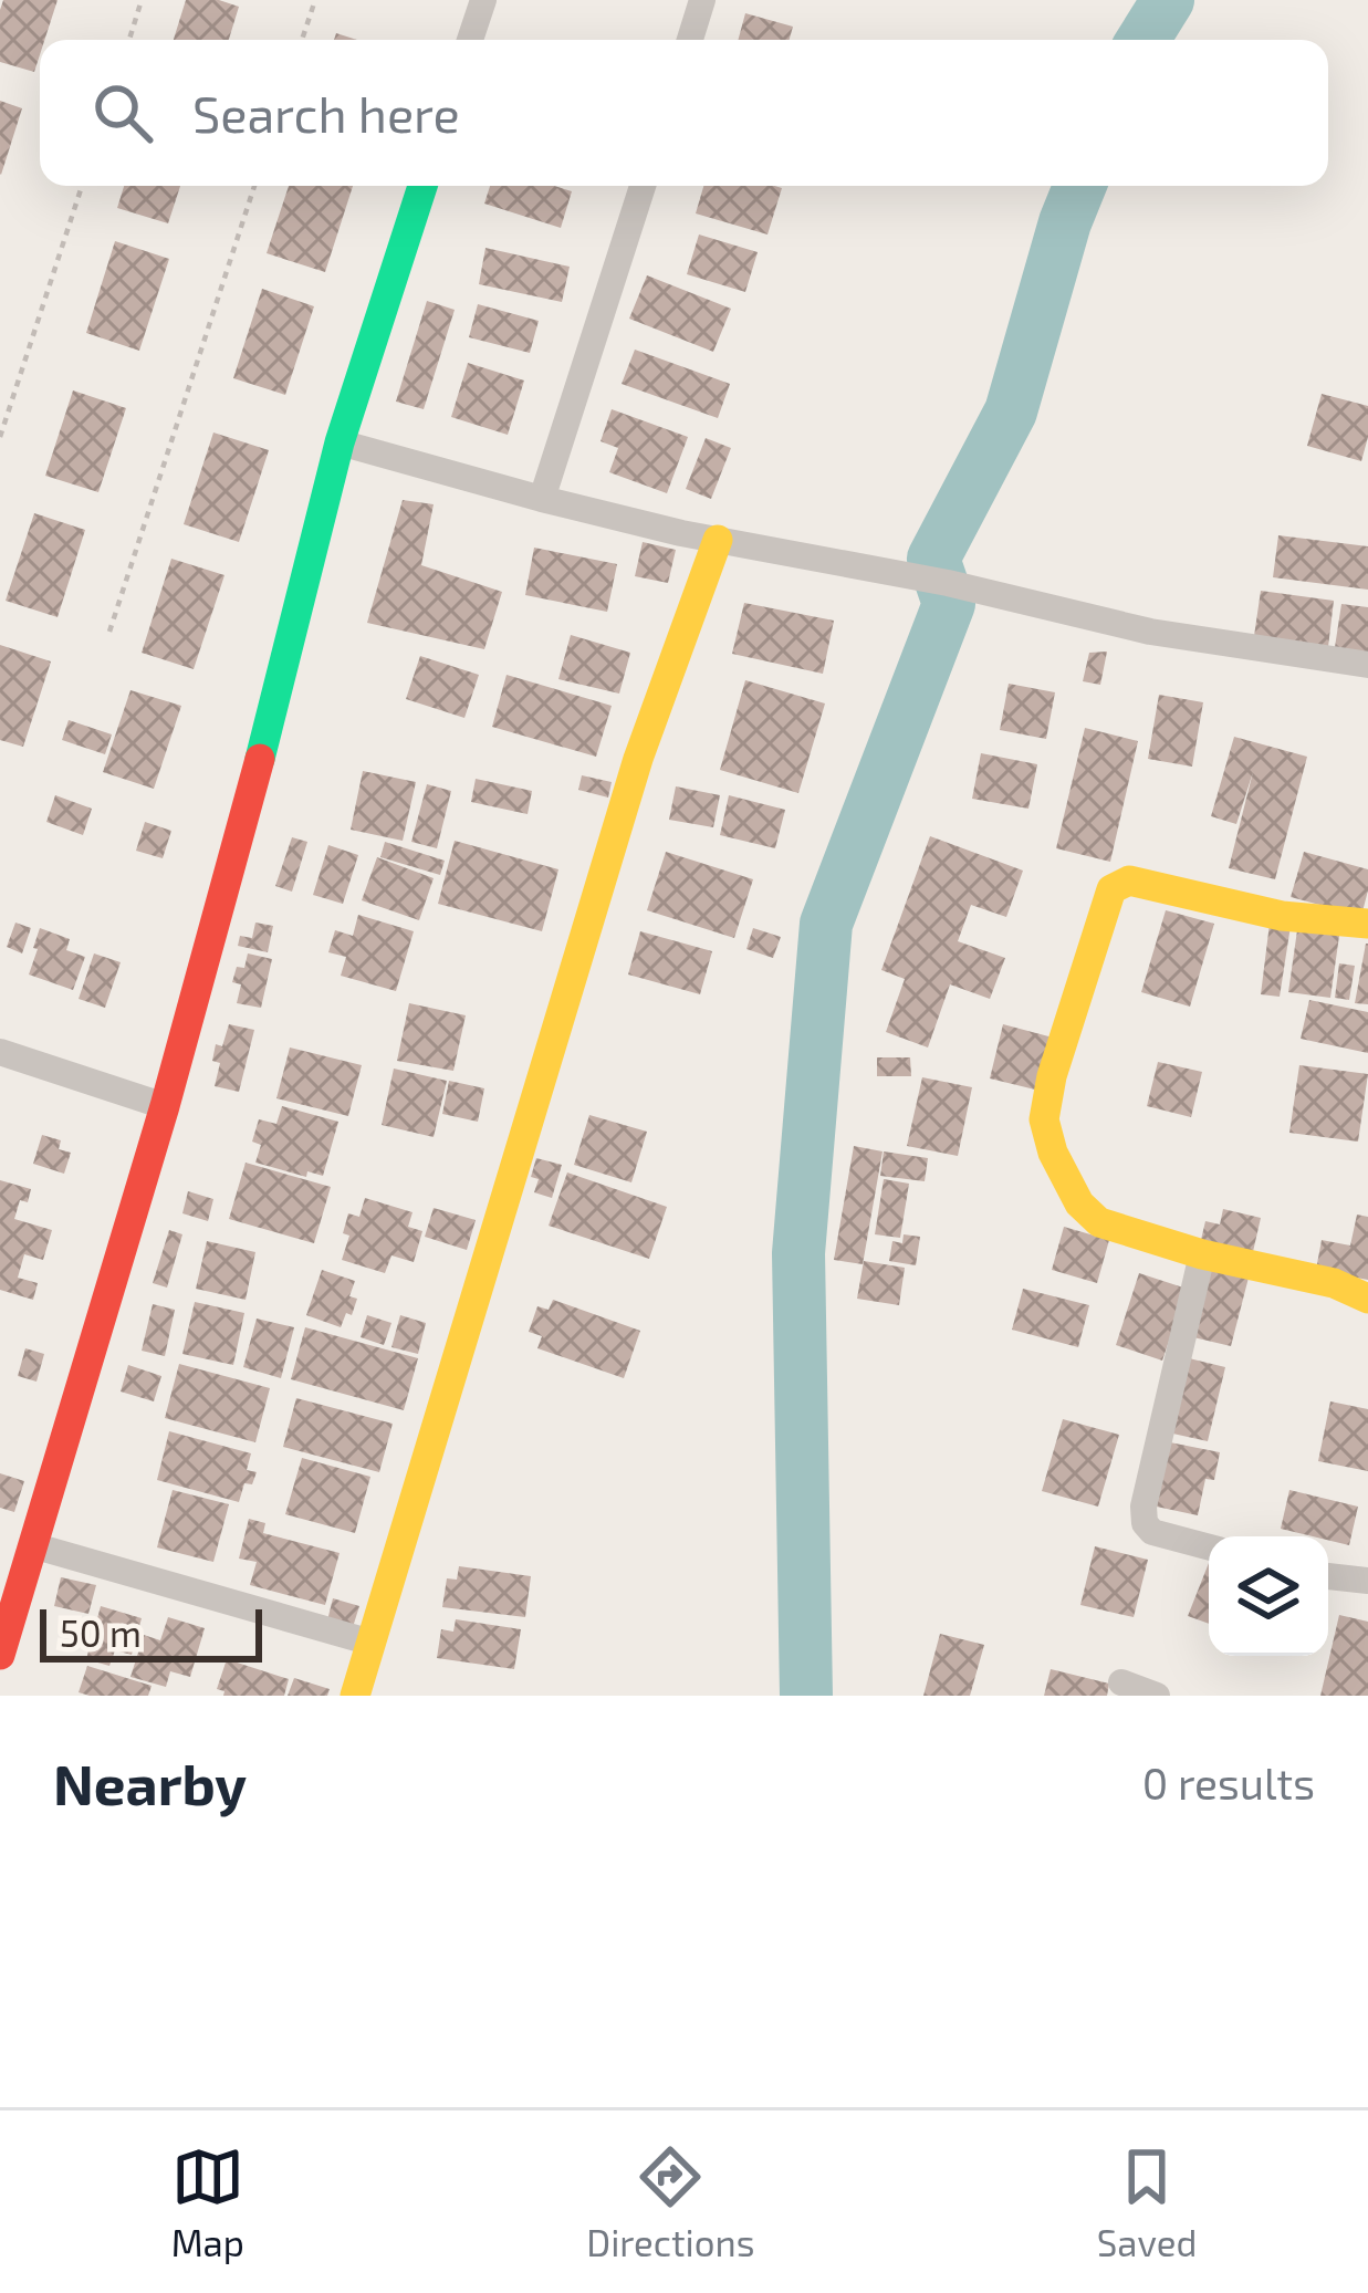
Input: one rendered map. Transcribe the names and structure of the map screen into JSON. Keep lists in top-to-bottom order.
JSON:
{
  "scale_bar": "50 m",
  "page": {
    "search": "Search here",
    "scale": "50 m",
    "heading": ["Nearby", "0 results"],
    "nav": ["Map", "Directions", "Saved"]
  }
}
